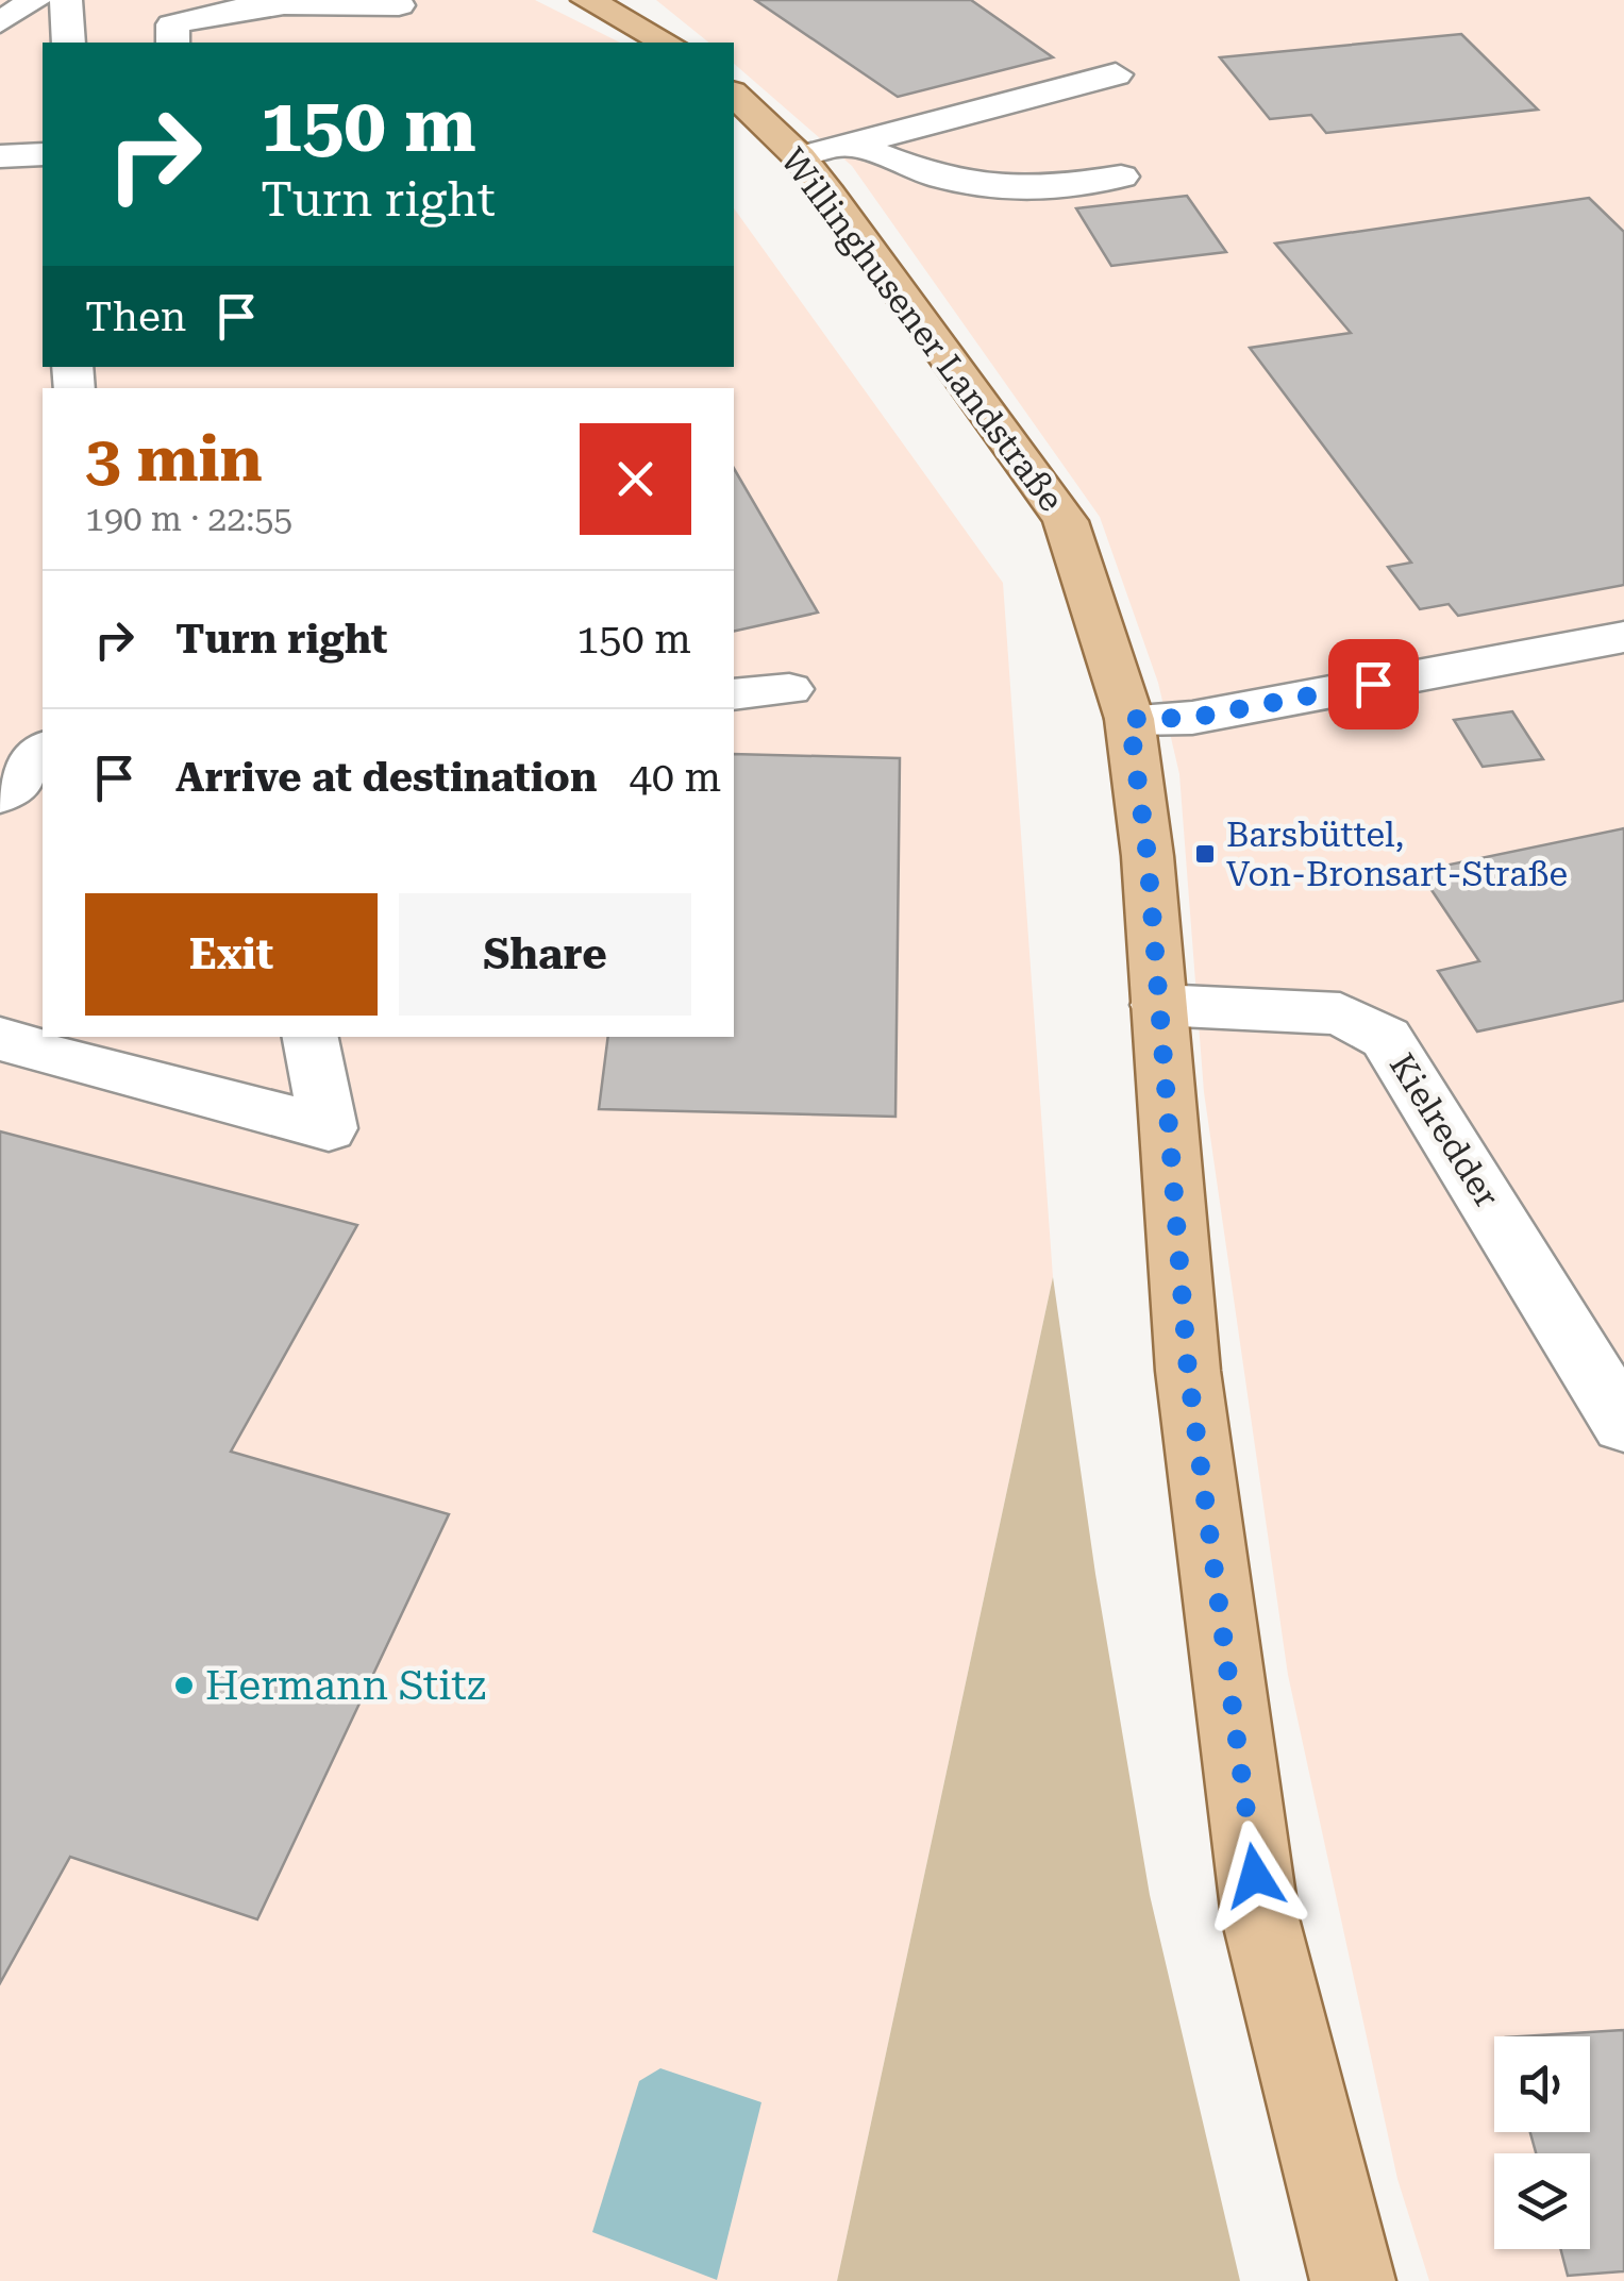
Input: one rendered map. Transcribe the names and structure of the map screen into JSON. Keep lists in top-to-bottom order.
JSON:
{
  "streets": {
    "main road": ["Willinghusener Landstraße"],
    "street": ["Kielredder"]
  },
  "crossings": [
    ["Willinghusener Landstraße", "Kielredder"]
  ],
  "places": {
    "transit": ["Barsbüttel, Von-Bronsart-Straße"],
    "other": ["Hermann Stitz"]
  },
  "page": {
    "turn": ["150 m", "Turn right"],
    "then": "Then",
    "heading": ["3 min", "190 m · 22:55"],
    "list": [
      {
        "name": "Turn right",
        "value": "150 m"
      },
      {
        "name": "Arrive at destination",
        "value": "40 m"
      }
    ],
    "buttons": ["Exit", "Share"]
  }
}
